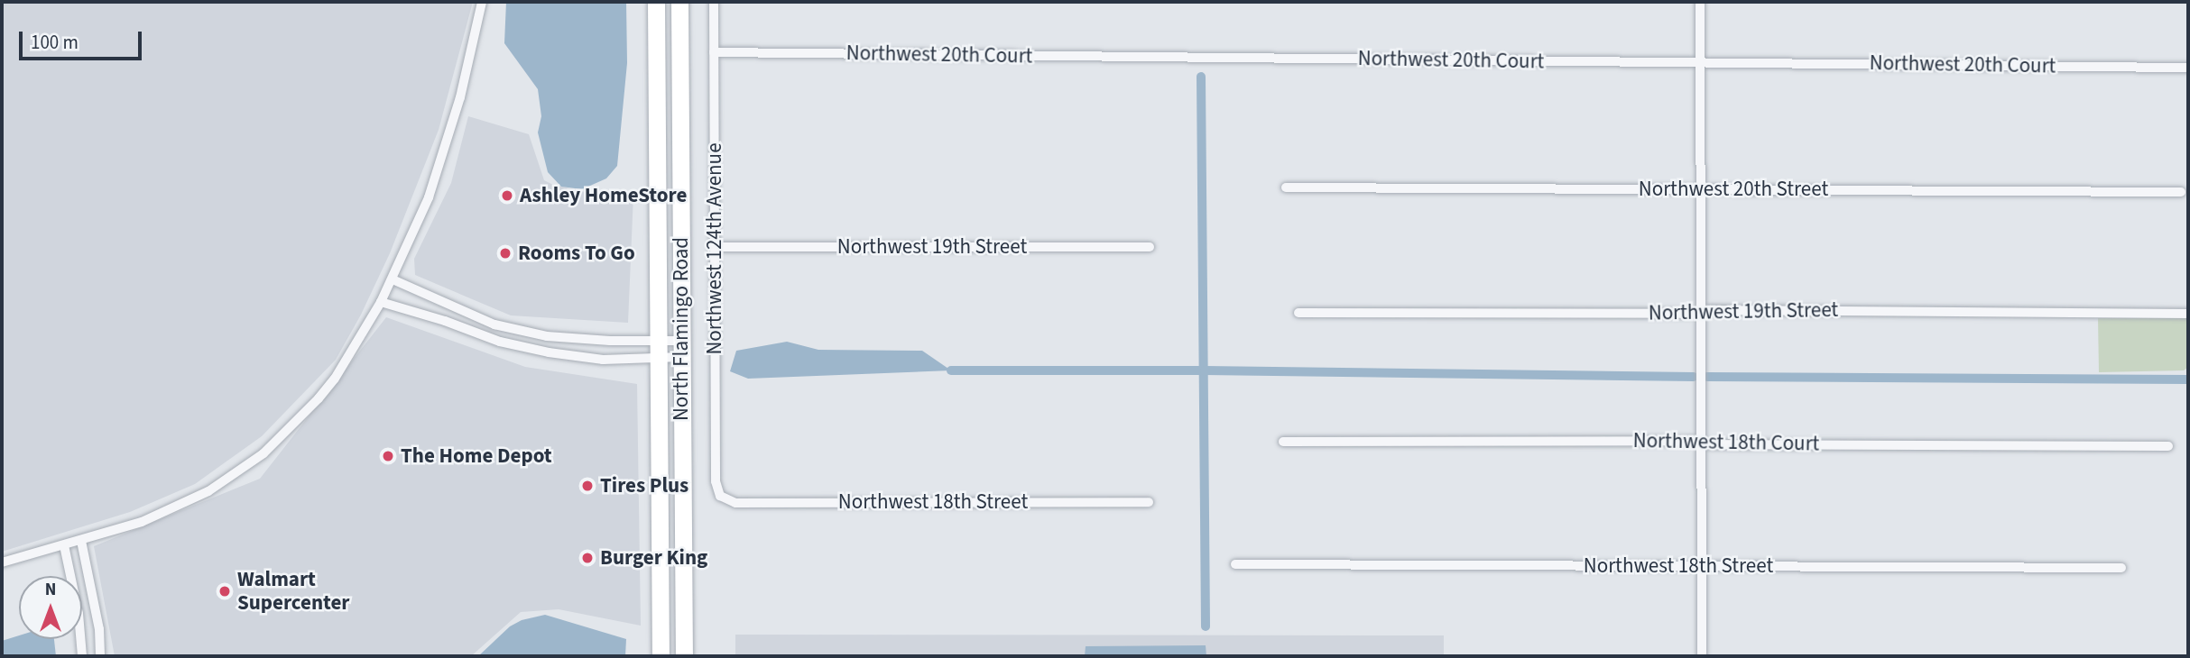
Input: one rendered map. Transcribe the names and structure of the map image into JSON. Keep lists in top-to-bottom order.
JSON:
{
  "streets": {
    "highway": ["North Flamingo Road"],
    "street": [
      "Northwest 20th Court",
      "Northwest 20th Street",
      "Northwest 19th Street",
      "Northwest 124th Avenue",
      "Northwest 18th Court",
      "Northwest 18th Street"
    ]
  },
  "crossings": [
    ["Northwest 20th Court", "Northwest 124th Avenue"],
    ["Northwest 19th Street", "Northwest 124th Avenue"],
    ["Northwest 124th Avenue", "Northwest 18th Street"]
  ],
  "places": [
    "Ashley HomeStore",
    "Rooms To Go",
    "The Home Depot",
    "Tires Plus",
    "Burger King",
    "Walmart Supercenter"
  ],
  "scale_bar": "100 m",
  "north": "top"
}
